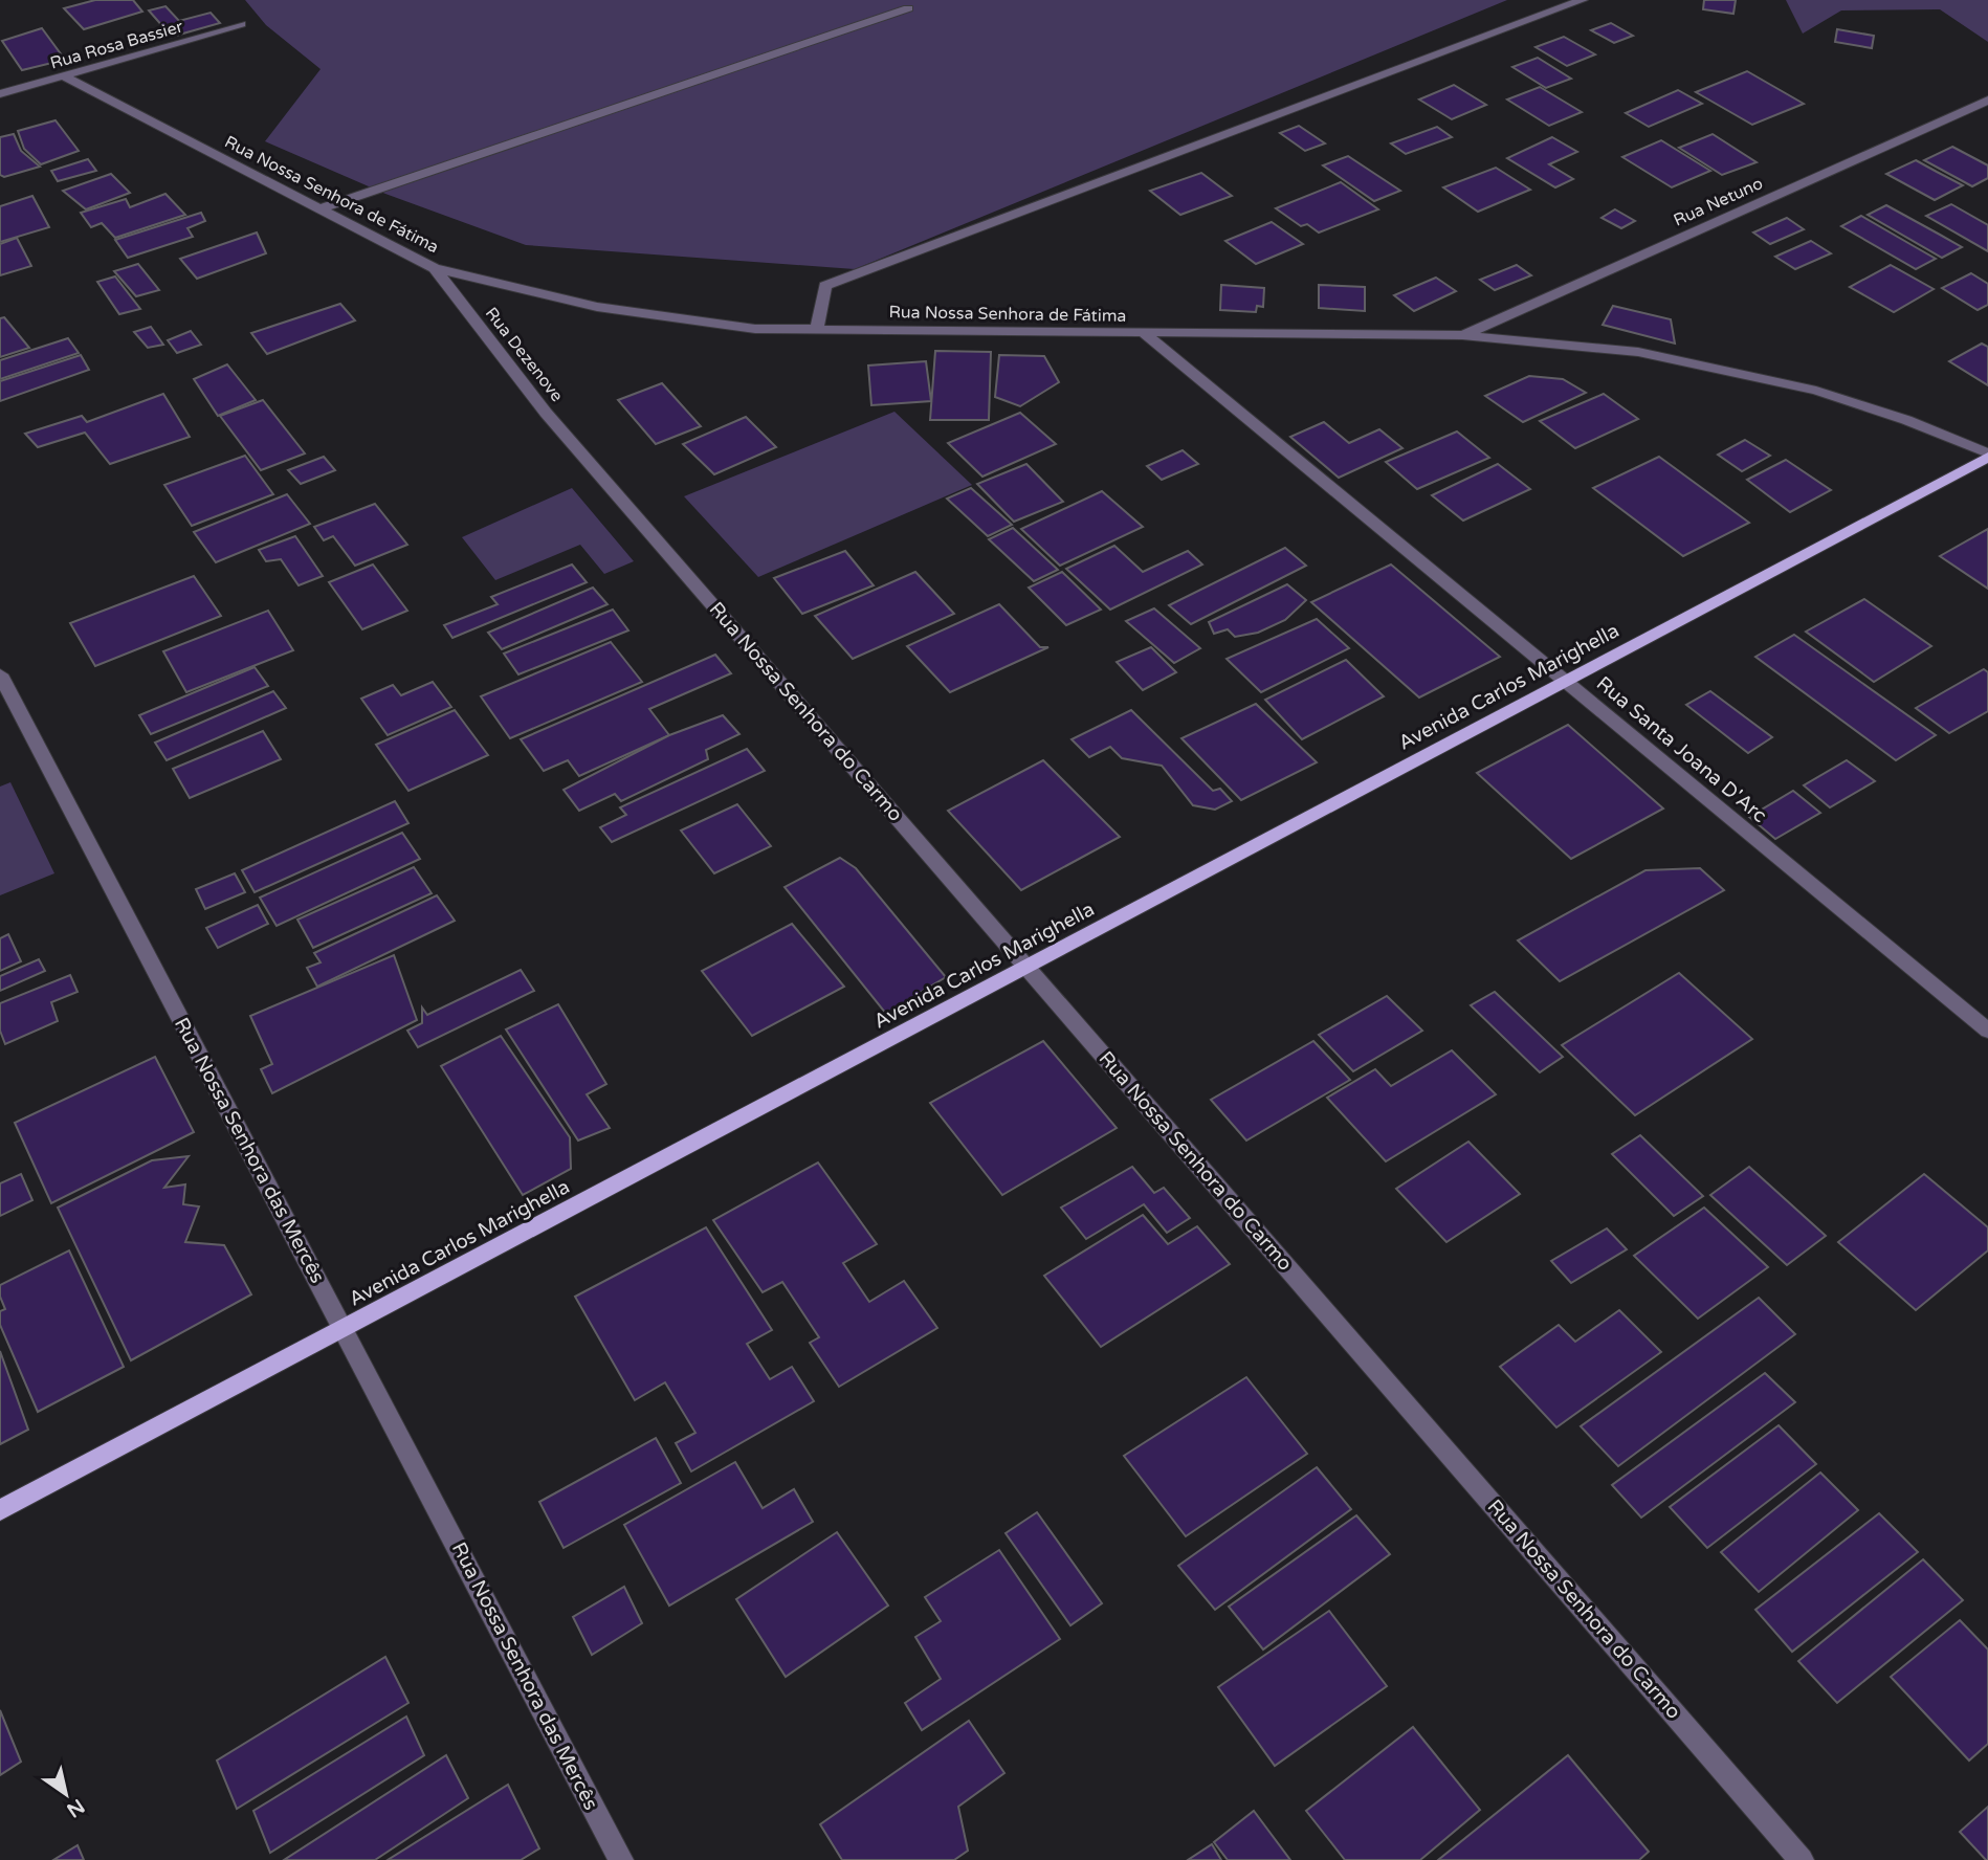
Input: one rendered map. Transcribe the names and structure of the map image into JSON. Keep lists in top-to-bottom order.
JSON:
{
  "streets": {
    "main road": ["Avenida Carlos Marighella"],
    "street": [
      "Rua Rosa Bassier",
      "Rua Nossa Senhora de Fátima",
      "Rua Netuno",
      "Rua Dezenove",
      "Rua Nossa Senhora do Carmo",
      "Rua Santa Joana D'Arc",
      "Rua Nossa Senhora das Mercês"
    ]
  },
  "crossings": [
    ["Rua Rosa Bassier", "Rua Nossa Senhora de Fátima"],
    ["Rua Nossa Senhora de Fátima", "Rua Netuno"],
    ["Rua Nossa Senhora de Fátima", "Rua Dezenove"],
    ["Rua Nossa Senhora de Fátima", "Avenida Carlos Marighella"],
    ["Rua Nossa Senhora de Fátima", "Rua Santa Joana D'Arc"],
    ["Rua Dezenove", "Rua Nossa Senhora do Carmo"],
    ["Avenida Carlos Marighella", "Rua Nossa Senhora do Carmo"],
    ["Avenida Carlos Marighella", "Rua Santa Joana D'Arc"],
    ["Avenida Carlos Marighella", "Rua Nossa Senhora das Mercês"]
  ],
  "north": "bottom right"
}
